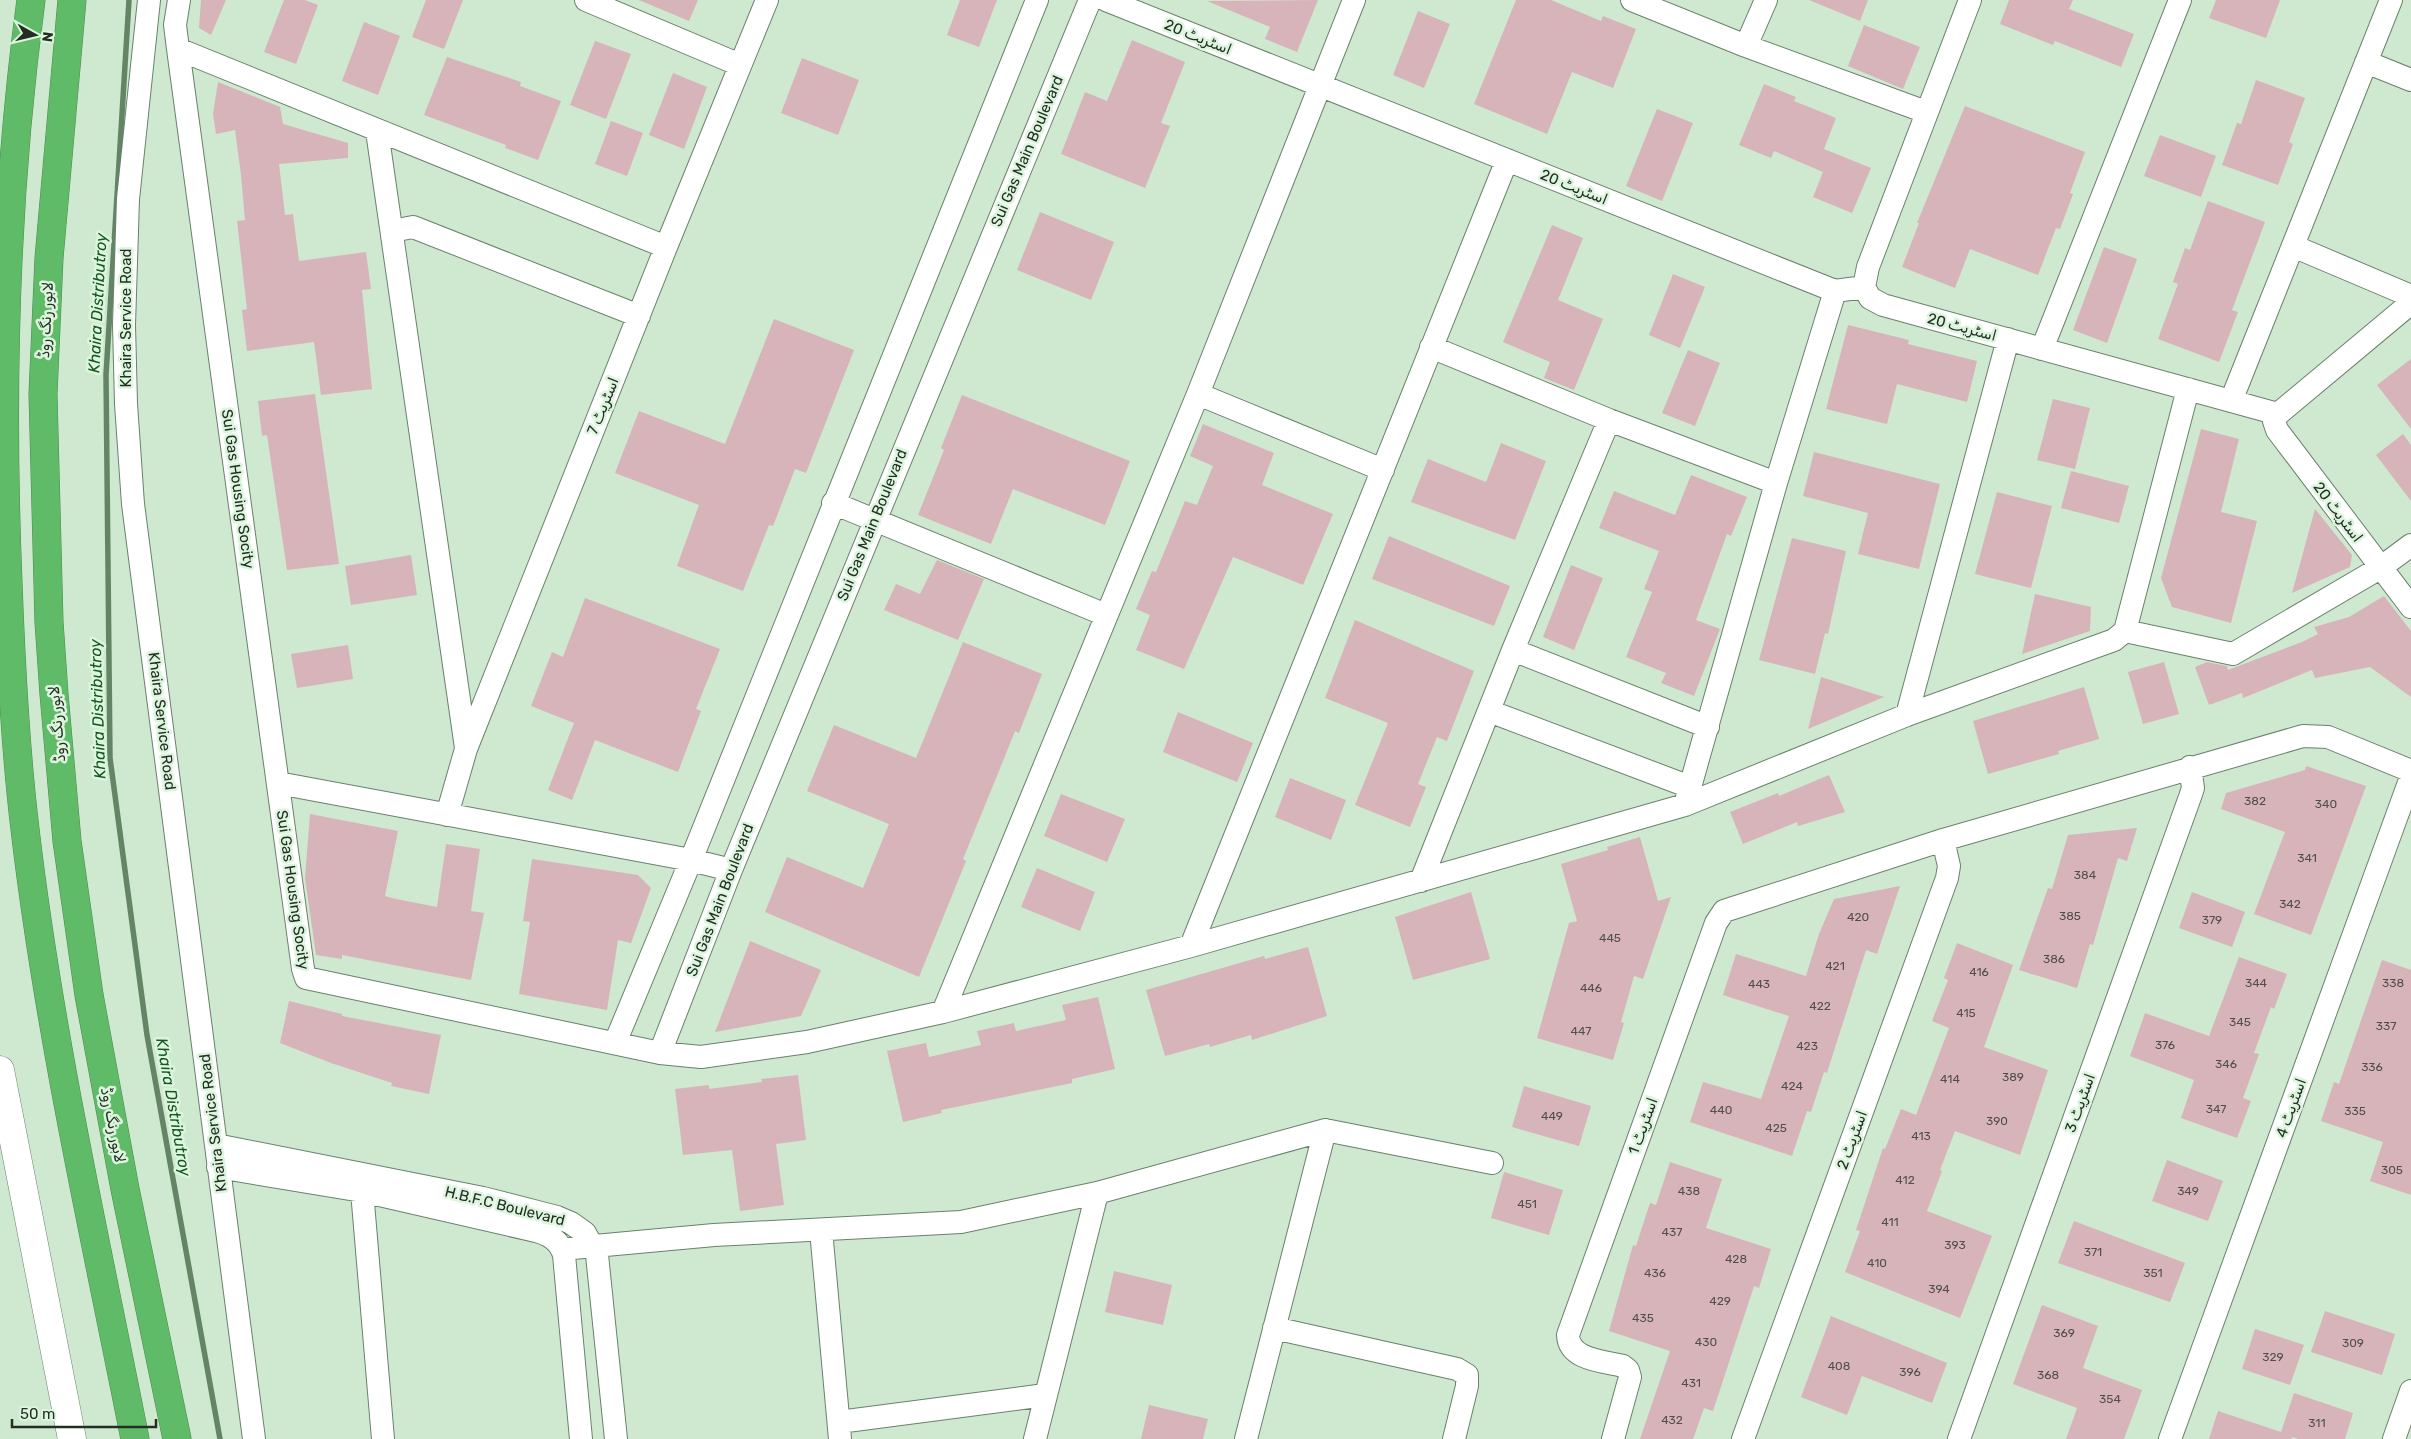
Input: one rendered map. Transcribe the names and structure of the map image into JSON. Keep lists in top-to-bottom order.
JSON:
{
  "streets": {
    "highway": ["لاہور رنگ روڈ"],
    "street": [
      "اسٹریٹ 20",
      "Sui Gas Main Boulevard",
      "Khaira Service Road",
      "اسٹریٹ 7",
      "Sui Gas Housing Socity",
      "اسٹریٹ 3",
      "اسٹریٹ 4",
      "اسٹریٹ 1",
      "اسٹریٹ 2",
      "H.B.F.C Boulevard"
    ]
  },
  "crossings": [
    ["Khaira Service Road", "H.B.F.C Boulevard"],
    ["اسٹریٹ 1", "اسٹریٹ 2"]
  ],
  "water": ["Khaira Distributroy"],
  "house_numbers": [
    "382",
    "340",
    "341",
    "384",
    "342",
    "385",
    "420",
    "379",
    "445",
    "386",
    "421",
    "416",
    "344",
    "338",
    "443",
    "446",
    "422",
    "415",
    "345",
    "337",
    "447",
    "376",
    "423",
    "346",
    "336",
    "389",
    "414",
    "424",
    "347",
    "440",
    "335",
    "449",
    "390",
    "425",
    "413",
    "305",
    "412",
    "438",
    "349",
    "451",
    "411",
    "437",
    "393",
    "371",
    "428",
    "410",
    "436",
    "351",
    "394",
    "429",
    "435",
    "369",
    "430",
    "309",
    "329",
    "408",
    "396",
    "368",
    "431",
    "354",
    "432",
    "311"
  ],
  "scale_bar": "50 m",
  "north": "right"
}
